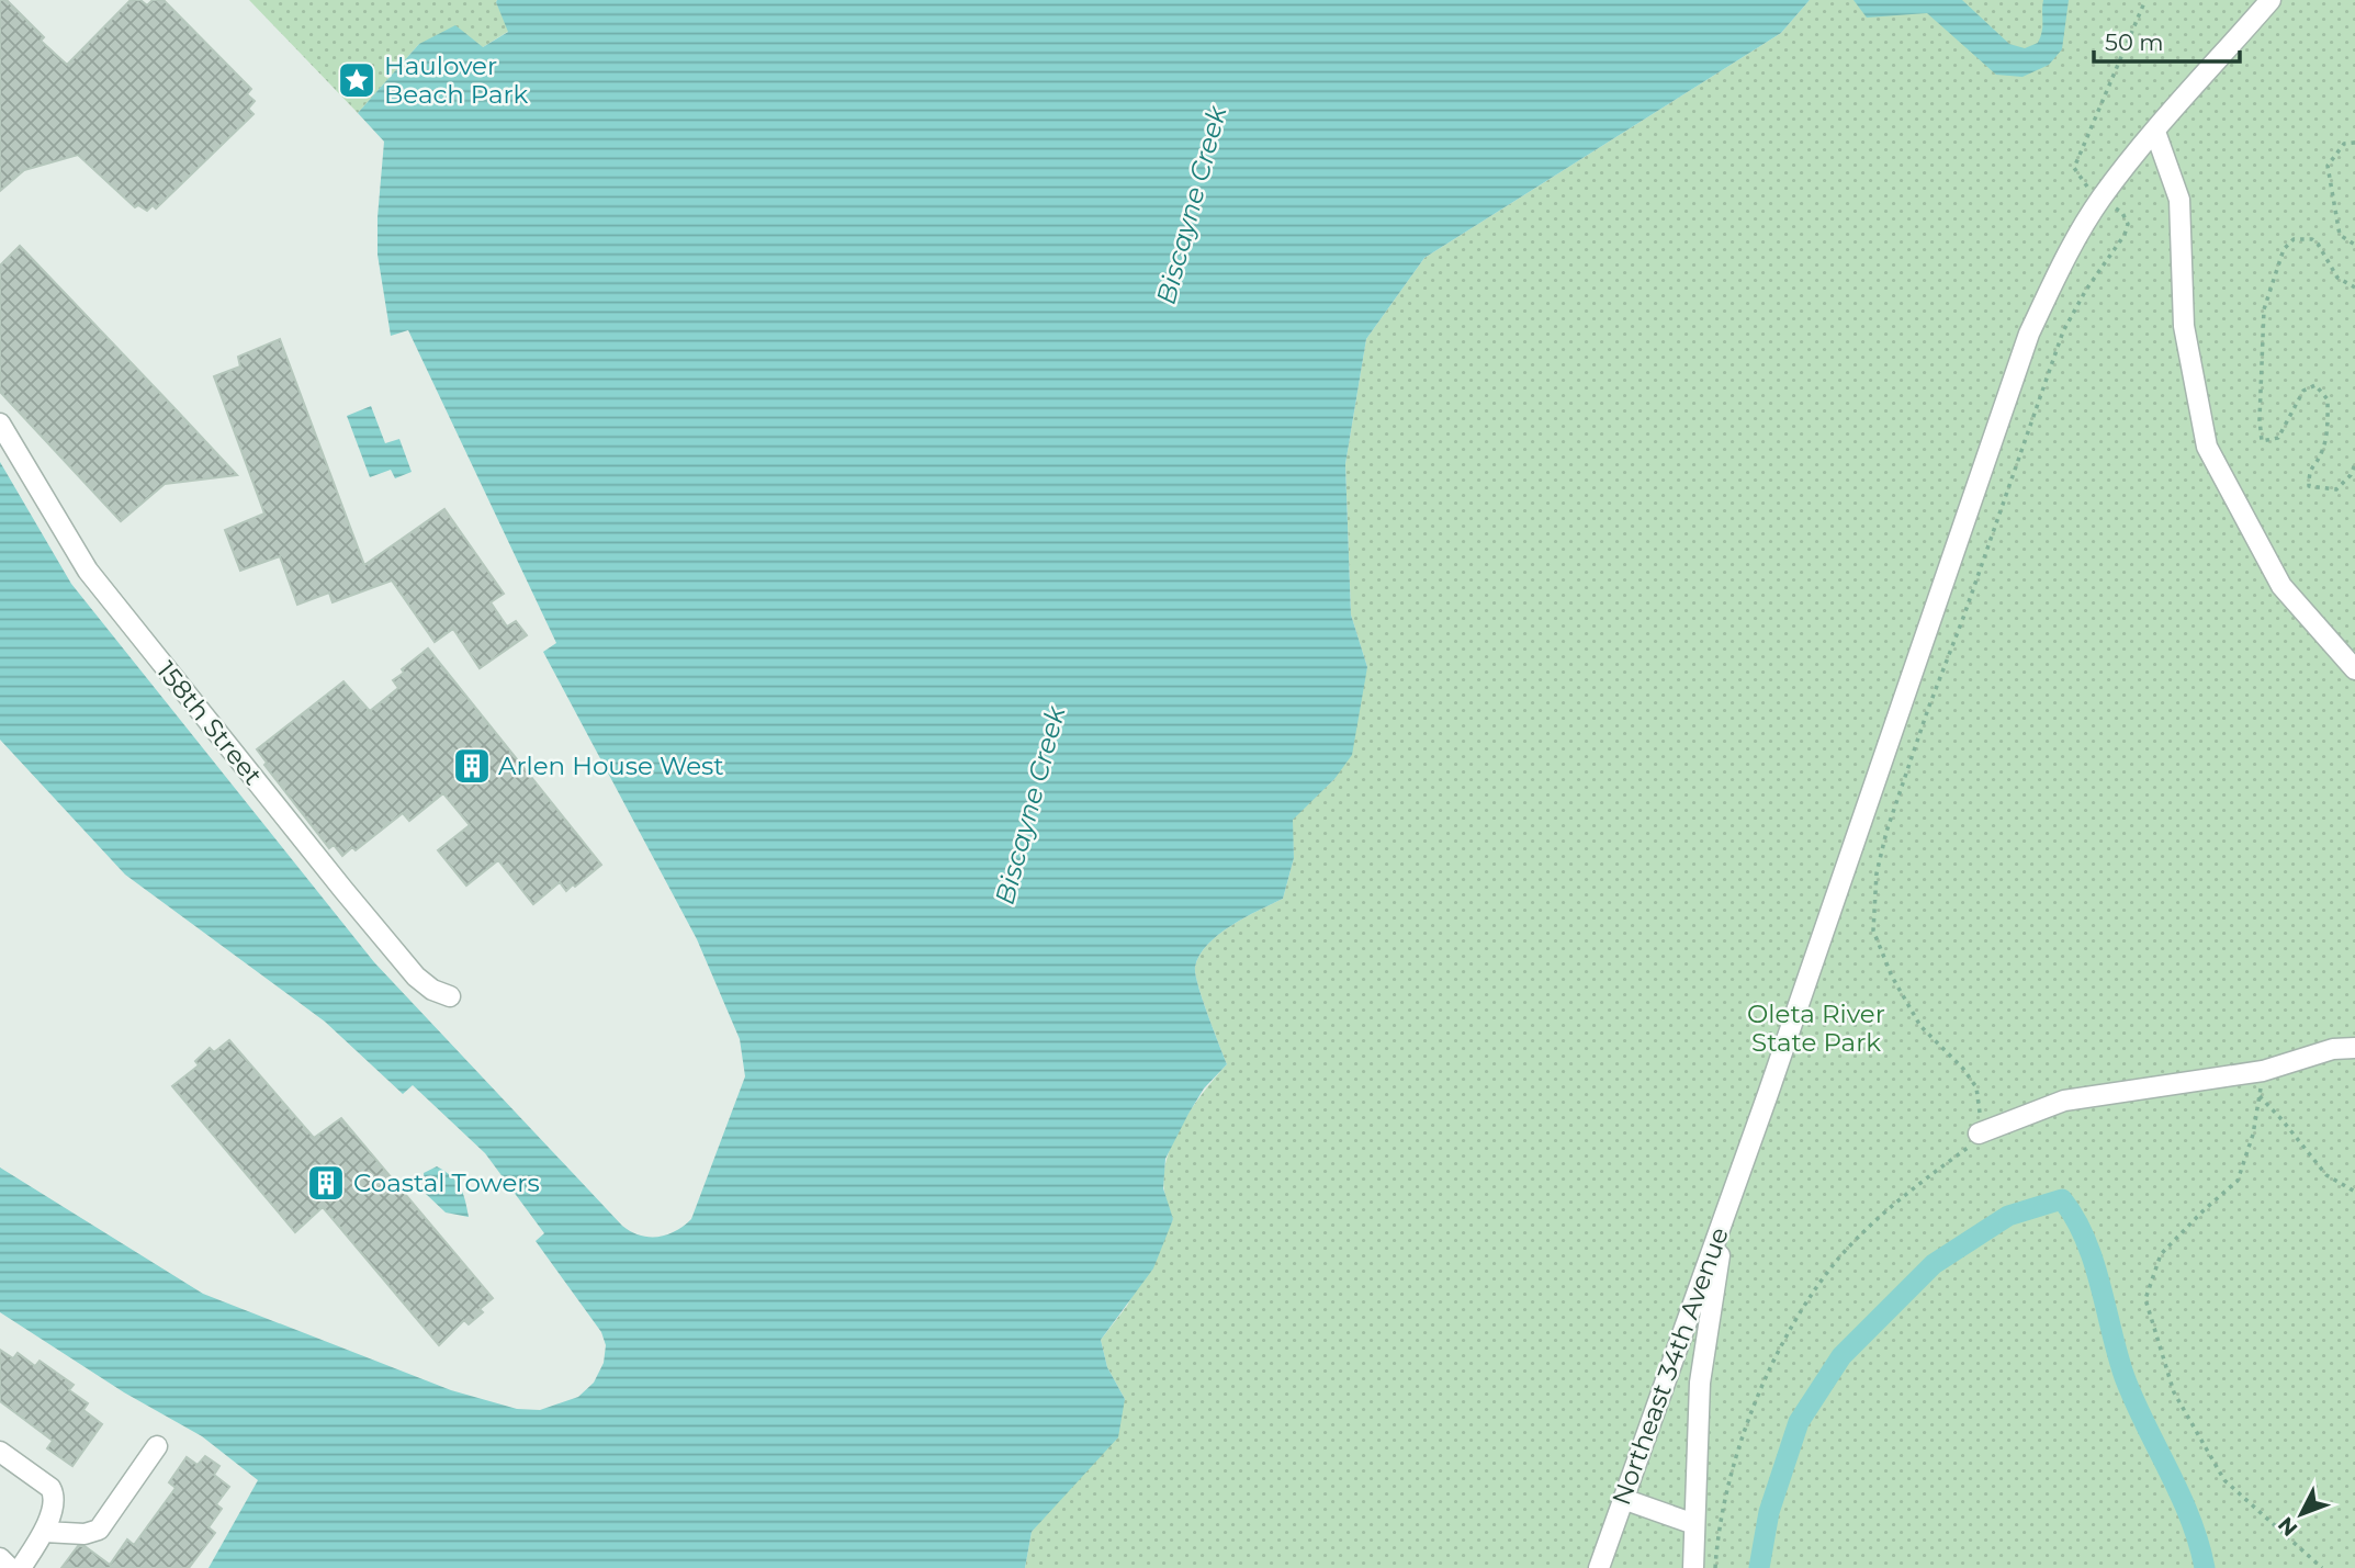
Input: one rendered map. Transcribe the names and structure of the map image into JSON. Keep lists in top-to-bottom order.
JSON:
{
  "streets": {
    "street": ["158th Street", "Northeast 34th Avenue"]
  },
  "water": ["Biscayne Creek"],
  "parks": ["Oleta River State Park"],
  "places": {
    "place": ["Haulover Beach Park"],
    "building": ["Arlen House West", "Coastal Towers"]
  },
  "scale_bar": "50 m",
  "north": "bottom left"
}
